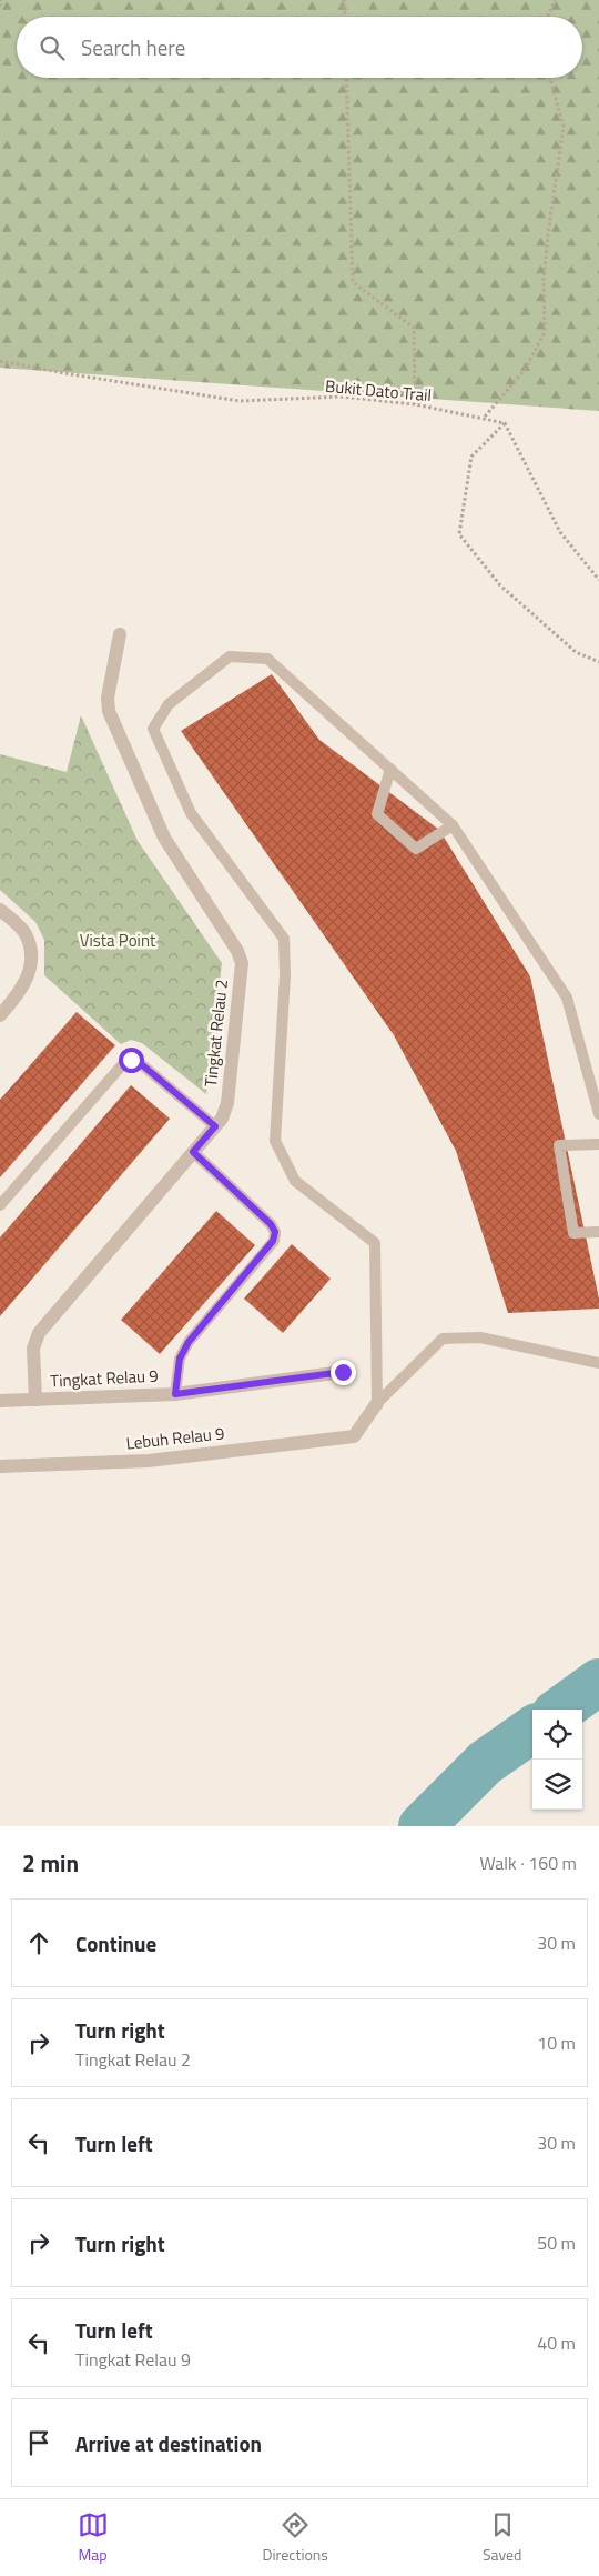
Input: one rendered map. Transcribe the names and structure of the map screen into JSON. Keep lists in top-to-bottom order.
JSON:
{
  "streets": {
    "street": ["Tingkat Relau 2", "Tingkat Relau 9", "Lebuh Relau 9"],
    "path": ["Bukit Dato Trail"]
  },
  "crossings": [
    ["Tingkat Relau 2", "Tingkat Relau 9"]
  ],
  "parks": ["Vista Point"],
  "page": {
    "search": "Search here",
    "heading": ["2 min", "Walk · 160 m"],
    "list": [
      ["Continue", "30 m"],
      ["Turn right", "Tingkat Relau 2", "10 m"],
      ["Turn left", "30 m"],
      ["Turn right", "50 m"],
      ["Turn left", "Tingkat Relau 9", "40 m"],
      "Arrive at destination"
    ],
    "nav": ["Map", "Directions", "Saved"]
  }
}
